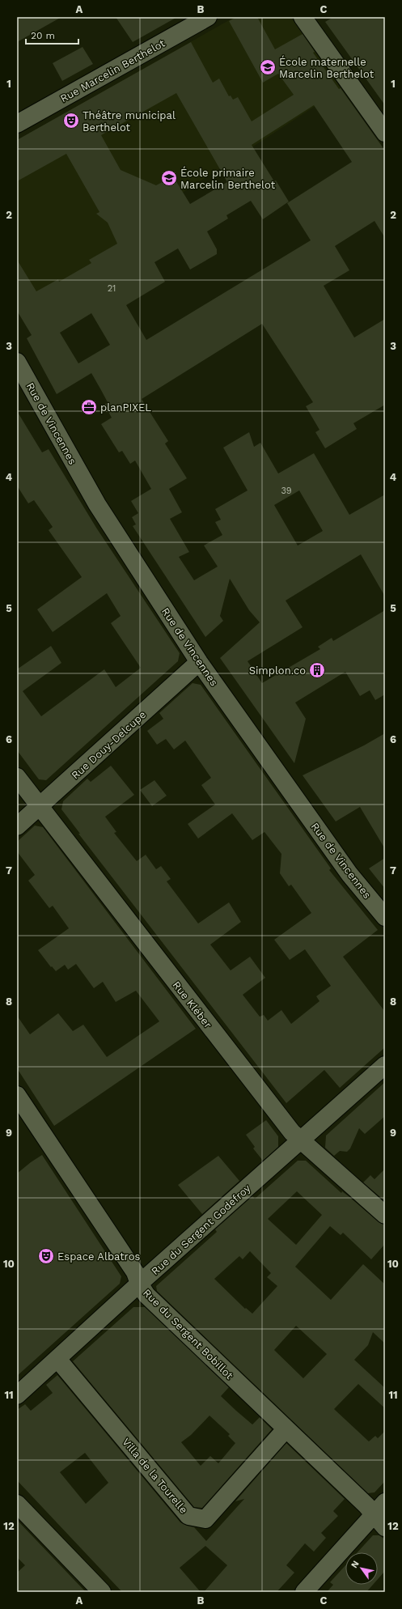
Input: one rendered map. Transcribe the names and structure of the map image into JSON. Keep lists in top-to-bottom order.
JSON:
{
  "streets": {
    "street": [
      "Rue Marcelin Berthelot",
      "Rue de Vincennes",
      "Rue Douy-Delcupe",
      "Rue Kléber",
      "Rue du Sergent Godefroy",
      "Rue du Sergent Bobillot",
      "Villa de la Tourelle"
    ]
  },
  "crossings": [
    ["Rue de Vincennes", "Rue Douy-Delcupe"],
    ["Rue Douy-Delcupe", "Rue Kléber"],
    ["Rue Kléber", "Rue du Sergent Godefroy"],
    ["Rue du Sergent Godefroy", "Rue du Sergent Bobillot"],
    ["Rue du Sergent Godefroy", "Villa de la Tourelle"],
    ["Rue du Sergent Bobillot", "Villa de la Tourelle"]
  ],
  "places": {
    "school or university": ["École maternelle Marcelin Berthelot", "École primaire Marcelin Berthelot"],
    "theatre": ["Théâtre municipal Berthelot", "Espace Albatros"],
    "office": ["planPIXEL"],
    "building": ["Simplon.co"]
  },
  "house_numbers": ["21", "39"],
  "scale_bar": "20 m",
  "north": "top left",
  "grid": {
    "columns": ["A", "B", "C"],
    "rows": [
      "1",
      "2",
      "3",
      "4",
      "5",
      "6",
      "7",
      "8",
      "9",
      "10",
      "11",
      "12"
    ]
  }
}
